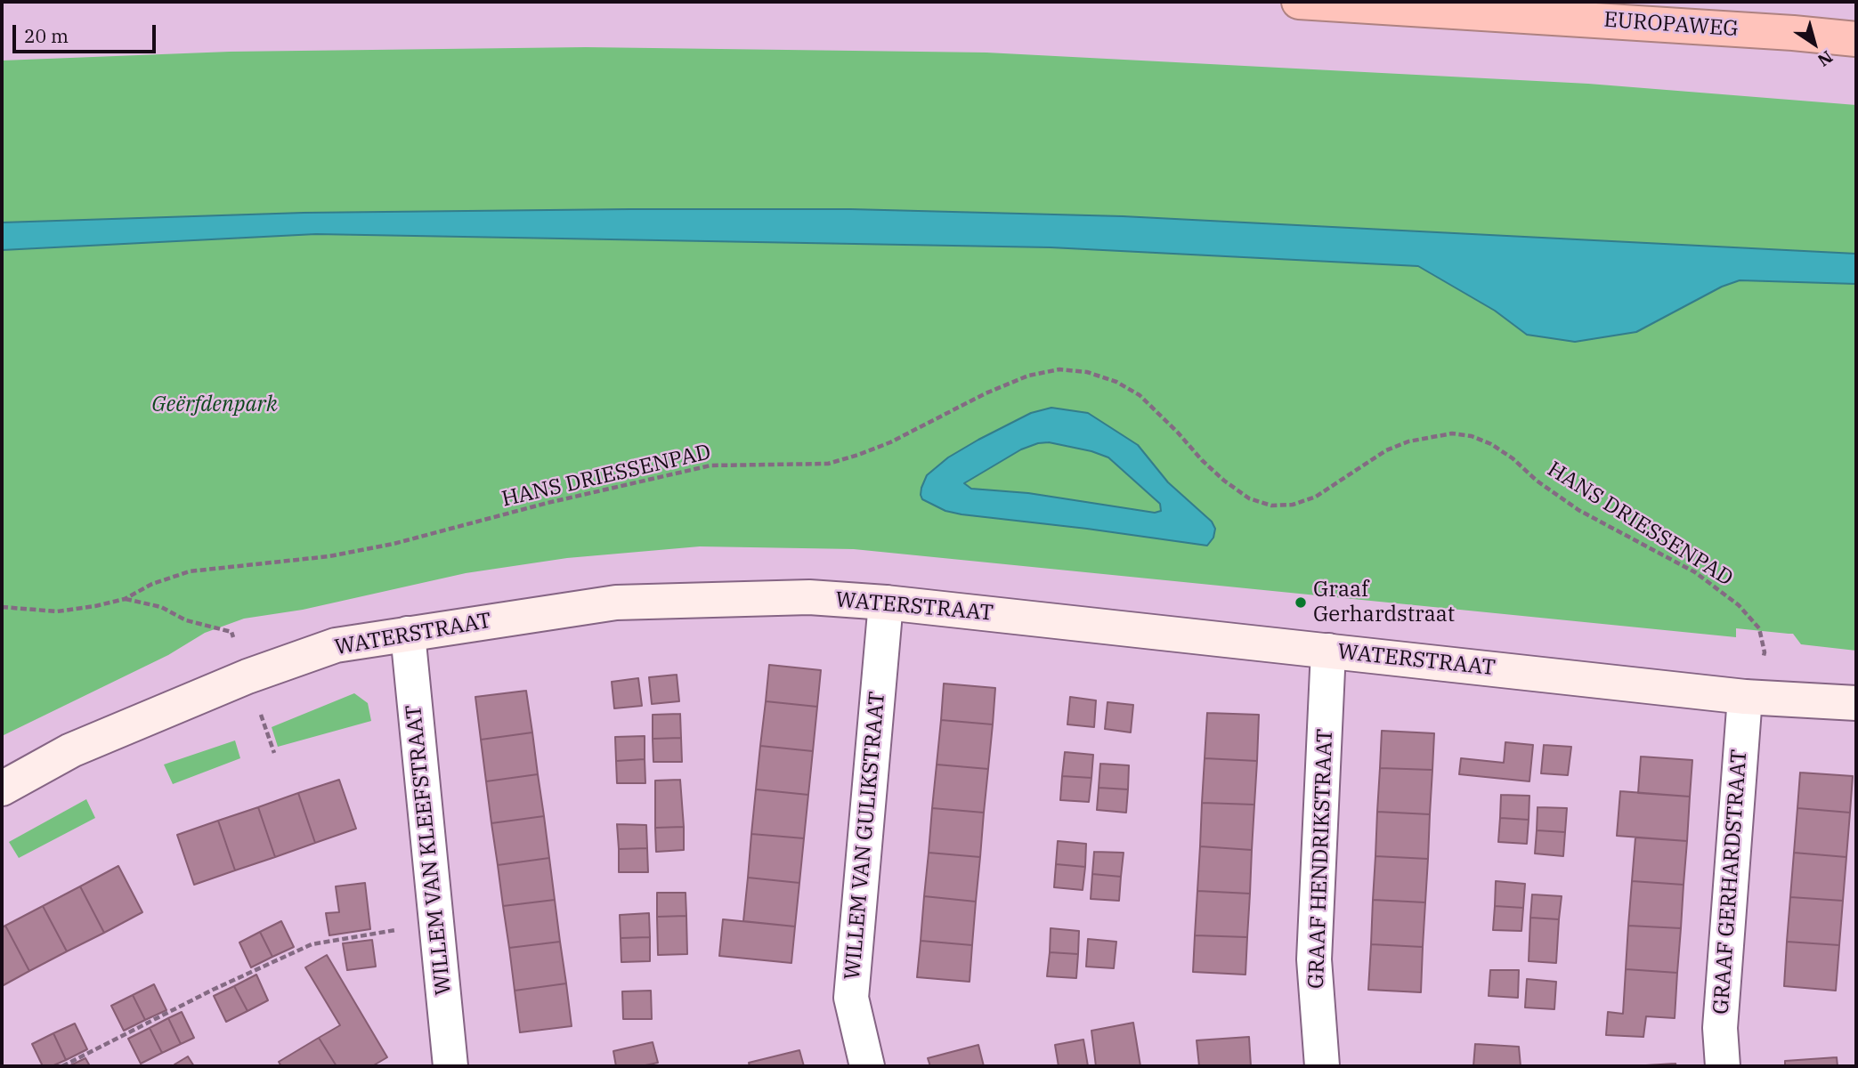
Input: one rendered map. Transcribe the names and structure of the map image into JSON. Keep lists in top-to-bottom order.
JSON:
{
  "streets": {
    "highway": ["EUROPAWEG"],
    "street": [
      "WATERSTRAAT",
      "WILLEM VAN GULIKSTRAAT",
      "WILLEM VAN KLEEFSTRAAT",
      "GRAAF HENDRIKSTRAAT",
      "GRAAF GERHARDSTRAAT"
    ],
    "path": ["HANS DRIESSENPAD"]
  },
  "crossings": [
    ["HANS DRIESSENPAD", "WATERSTRAAT"],
    ["HANS DRIESSENPAD", "GRAAF GERHARDSTRAAT"],
    ["WATERSTRAAT", "WILLEM VAN GULIKSTRAAT"],
    ["WATERSTRAAT", "WILLEM VAN KLEEFSTRAAT"],
    ["WATERSTRAAT", "GRAAF HENDRIKSTRAAT"],
    ["WATERSTRAAT", "GRAAF GERHARDSTRAAT"]
  ],
  "parks": ["Geërfdenpark"],
  "places": ["Graaf Gerhardstraat"],
  "scale_bar": "20 m",
  "north": "bottom right"
}
